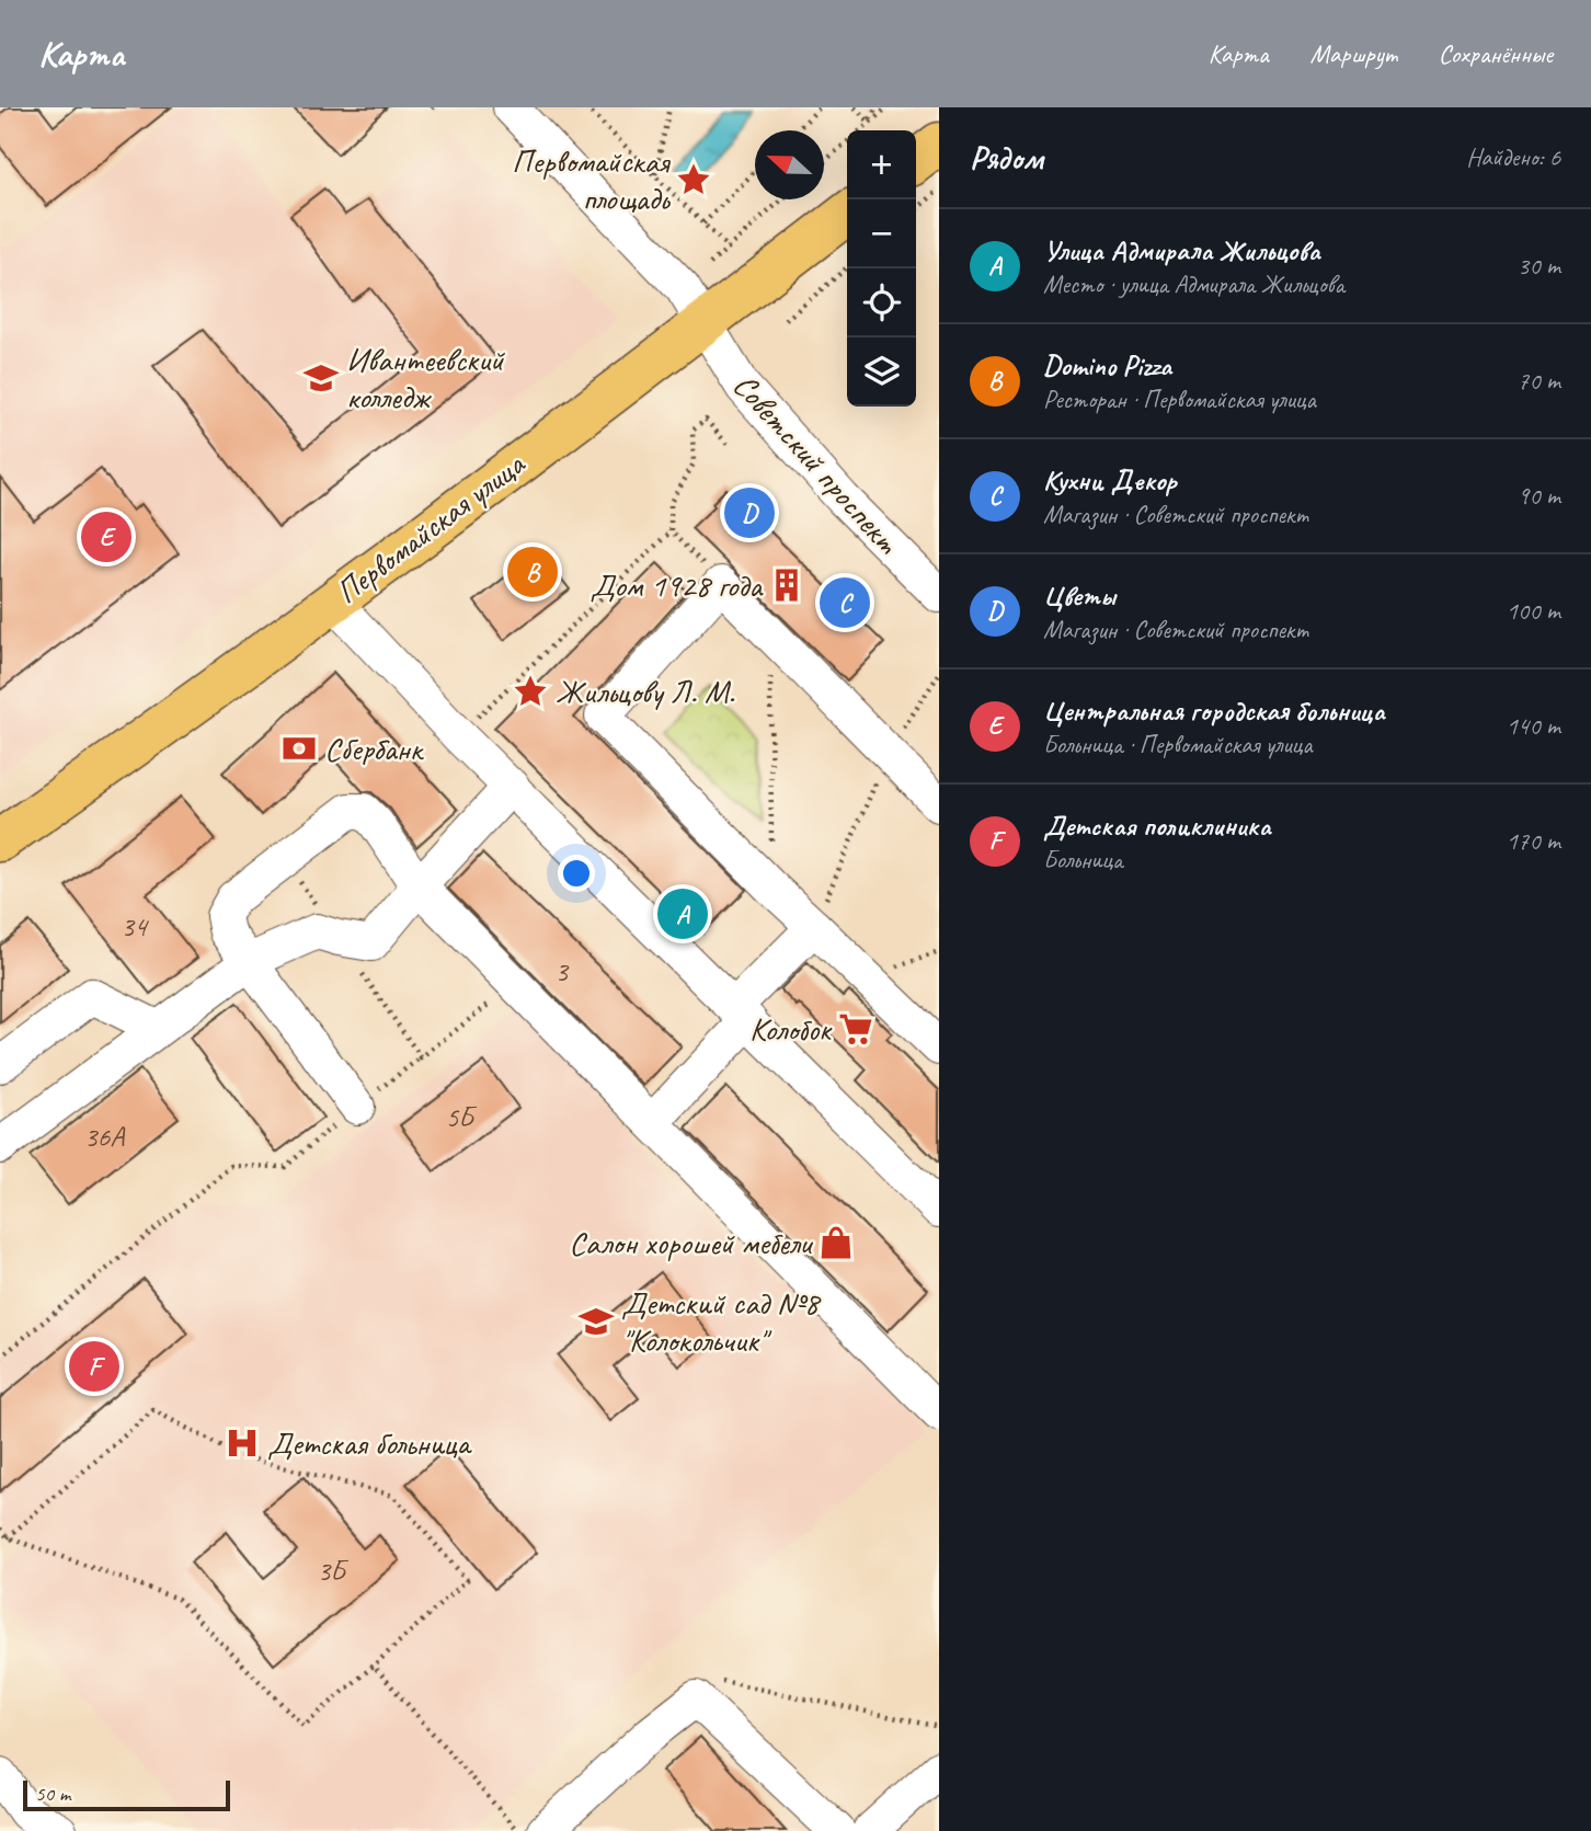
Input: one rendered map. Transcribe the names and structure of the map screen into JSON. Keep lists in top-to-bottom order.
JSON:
{
  "streets": {
    "main road": ["Первомайская улица"],
    "street": ["Советский проспект"]
  },
  "crossings": [
    ["Советский проспект", "Первомайская улица"]
  ],
  "places": {
    "place": ["Первомайская площадь", "Жильцову Л. М."],
    "school or university": ["Ивантеевский колледж", "Детский сад №8 \"Колокольчик\""],
    "building": ["Дом 1928 года"],
    "bank": ["Сбербанк"],
    "supermarket": ["Колобок"],
    "shop": ["Салон хорошей мебели"],
    "hospital": ["Детская больница"]
  },
  "house_numbers": [
    "34",
    "3",
    "5Б",
    "36А",
    "3Б"
  ],
  "scale_bar": "50 m",
  "north": "left",
  "page": {
    "header": "Карта",
    "nav": ["Карта", "Маршрут", "Сохранённые"],
    "heading": ["Рядом", "Найдено: 6"],
    "map_buttons": ["+", "−"],
    "list": [
      {
        "mark": "A",
        "name": "Улица Адмирала Жильцова",
        "note": "Место · улица Адмирала Жильцова",
        "value": "30 m"
      },
      {
        "mark": "B",
        "name": "Domino Pizza",
        "note": "Ресторан · Первомайская улица",
        "value": "70 m"
      },
      {
        "mark": "C",
        "name": "Кухни Декор",
        "note": "Магазин · Советский проспект",
        "value": "90 m"
      },
      {
        "mark": "D",
        "name": "Цветы",
        "note": "Магазин · Советский проспект",
        "value": "100 m"
      },
      {
        "mark": "E",
        "name": "Центральная городская больница",
        "note": "Больница · Первомайская улица",
        "value": "140 m"
      },
      {
        "mark": "F",
        "name": "Детская поликлиника",
        "note": "Больница",
        "value": "170 m"
      }
    ],
    "pins": [
      "D",
      "E",
      "B",
      "C",
      "A",
      "F"
    ],
    "scale": "50 m"
  }
}
